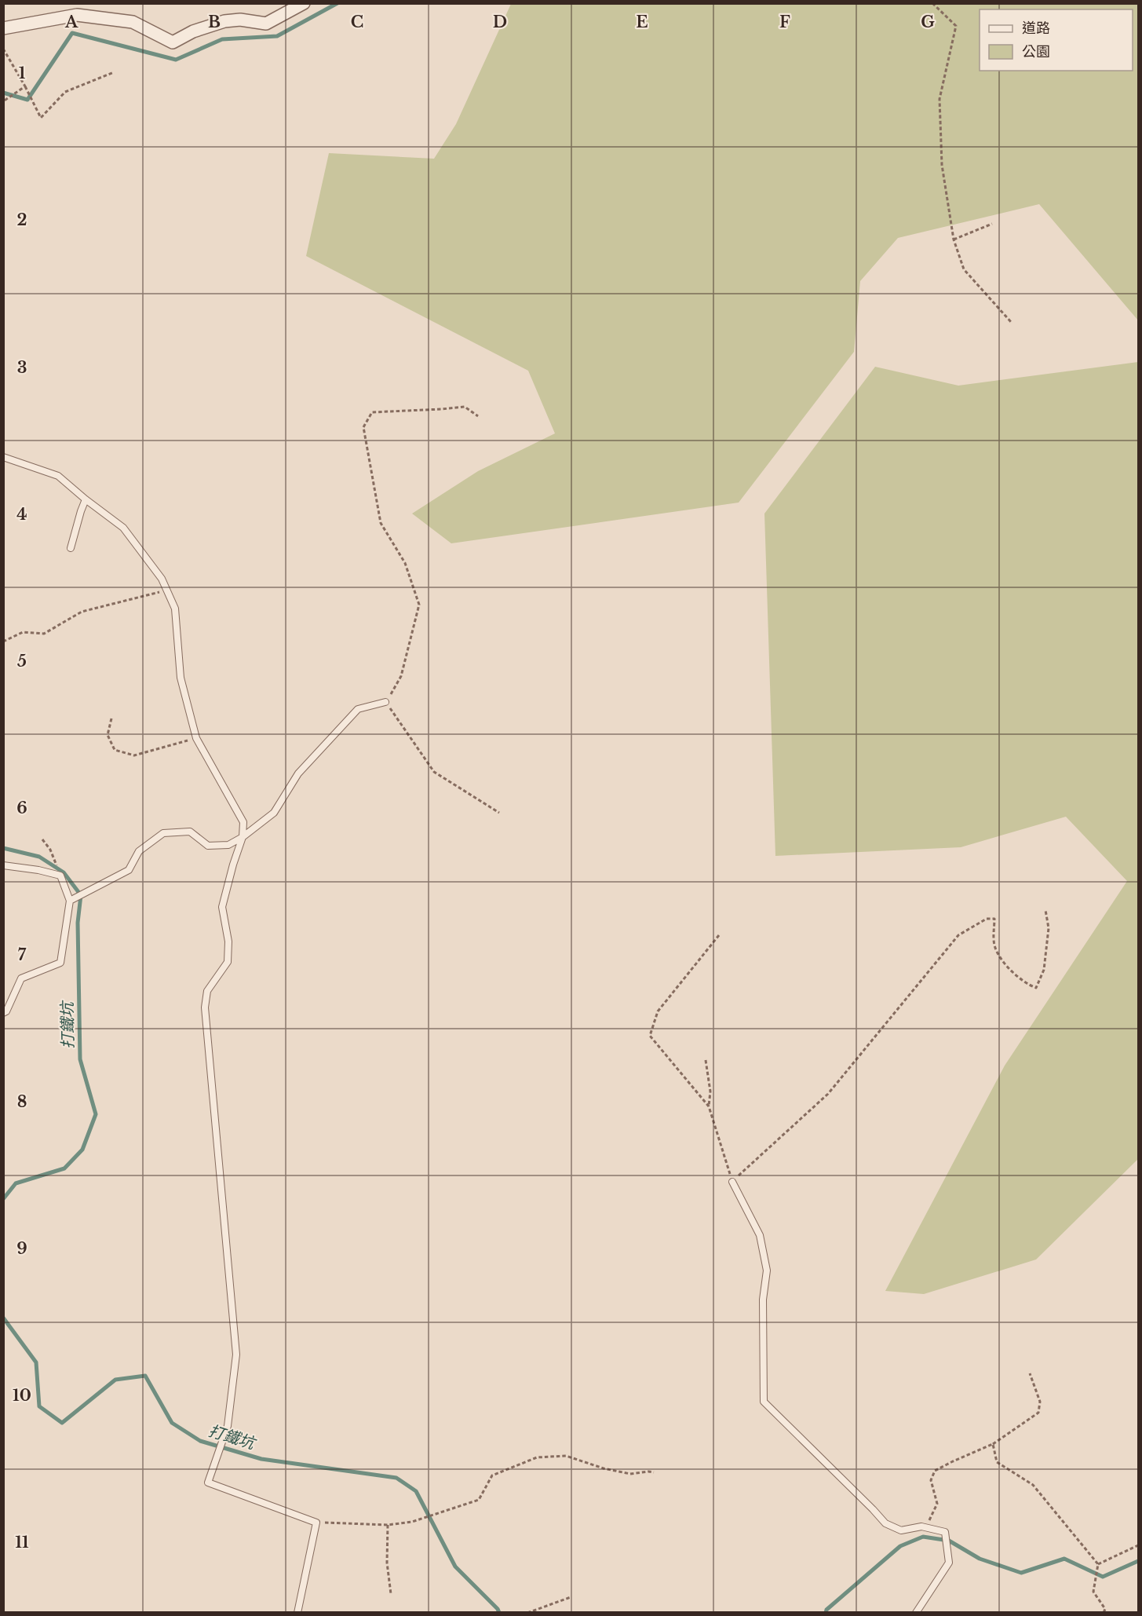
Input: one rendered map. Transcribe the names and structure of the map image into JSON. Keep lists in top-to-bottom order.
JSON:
{
  "water": ["打鐵坑"],
  "legend": ["道路", "公園"],
  "grid": {
    "columns": [
      "A",
      "B",
      "C",
      "D",
      "E",
      "F",
      "G"
    ],
    "rows": [
      "1",
      "2",
      "3",
      "4",
      "5",
      "6",
      "7",
      "8",
      "9",
      "10",
      "11"
    ]
  }
}
